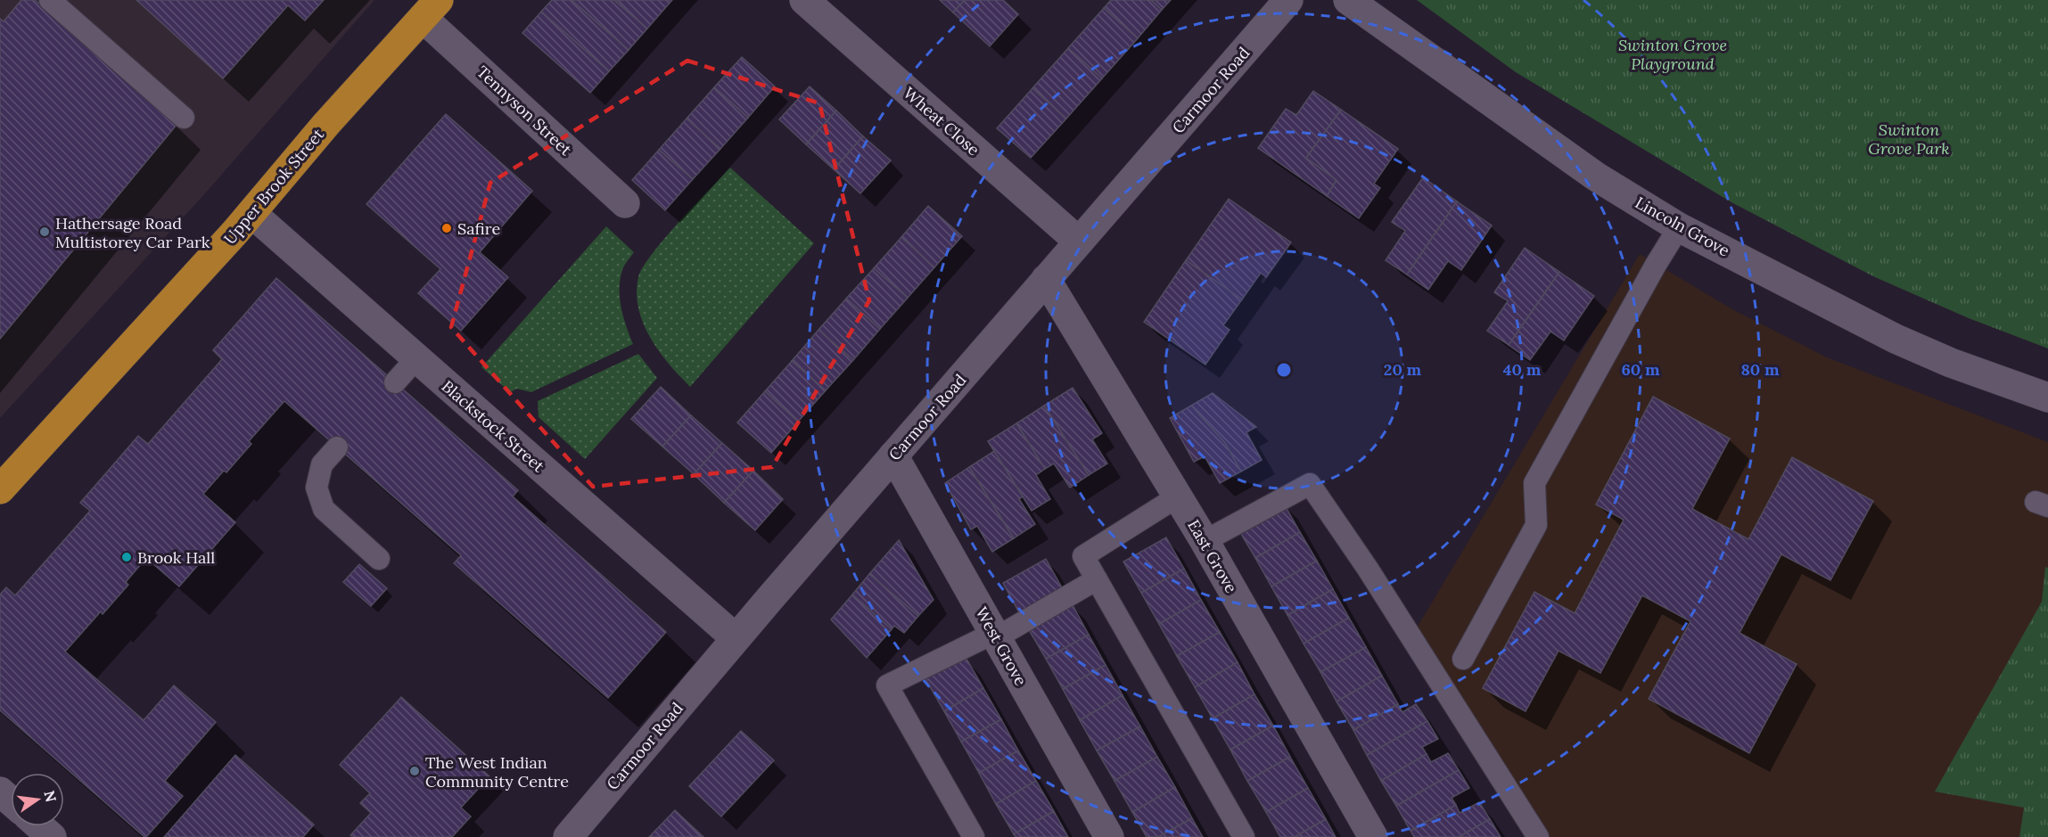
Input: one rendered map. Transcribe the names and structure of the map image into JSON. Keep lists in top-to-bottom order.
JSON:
{
  "streets": {
    "highway": ["Upper Brook Street"],
    "street": [
      "Carmoor Road",
      "Tennyson Street",
      "Wheat Close",
      "Lincoln Grove",
      "Blackstock Street",
      "East Grove",
      "West Grove"
    ]
  },
  "crossings": [
    ["Carmoor Road", "Wheat Close"],
    ["Carmoor Road", "Blackstock Street"],
    ["Carmoor Road", "East Grove"],
    ["Carmoor Road", "West Grove"],
    ["Tennyson Street", "Upper Brook Street"],
    ["Upper Brook Street", "Blackstock Street"]
  ],
  "parks": ["Swinton Grove Playground", "Swinton Grove Park"],
  "places": [
    "Safire",
    "Hathersage Road Multistorey Car Park",
    "Brook Hall",
    "The West Indian Community Centre"
  ],
  "north": "right",
  "rings": [
    "20 m",
    "40 m",
    "60 m",
    "80 m"
  ]
}
